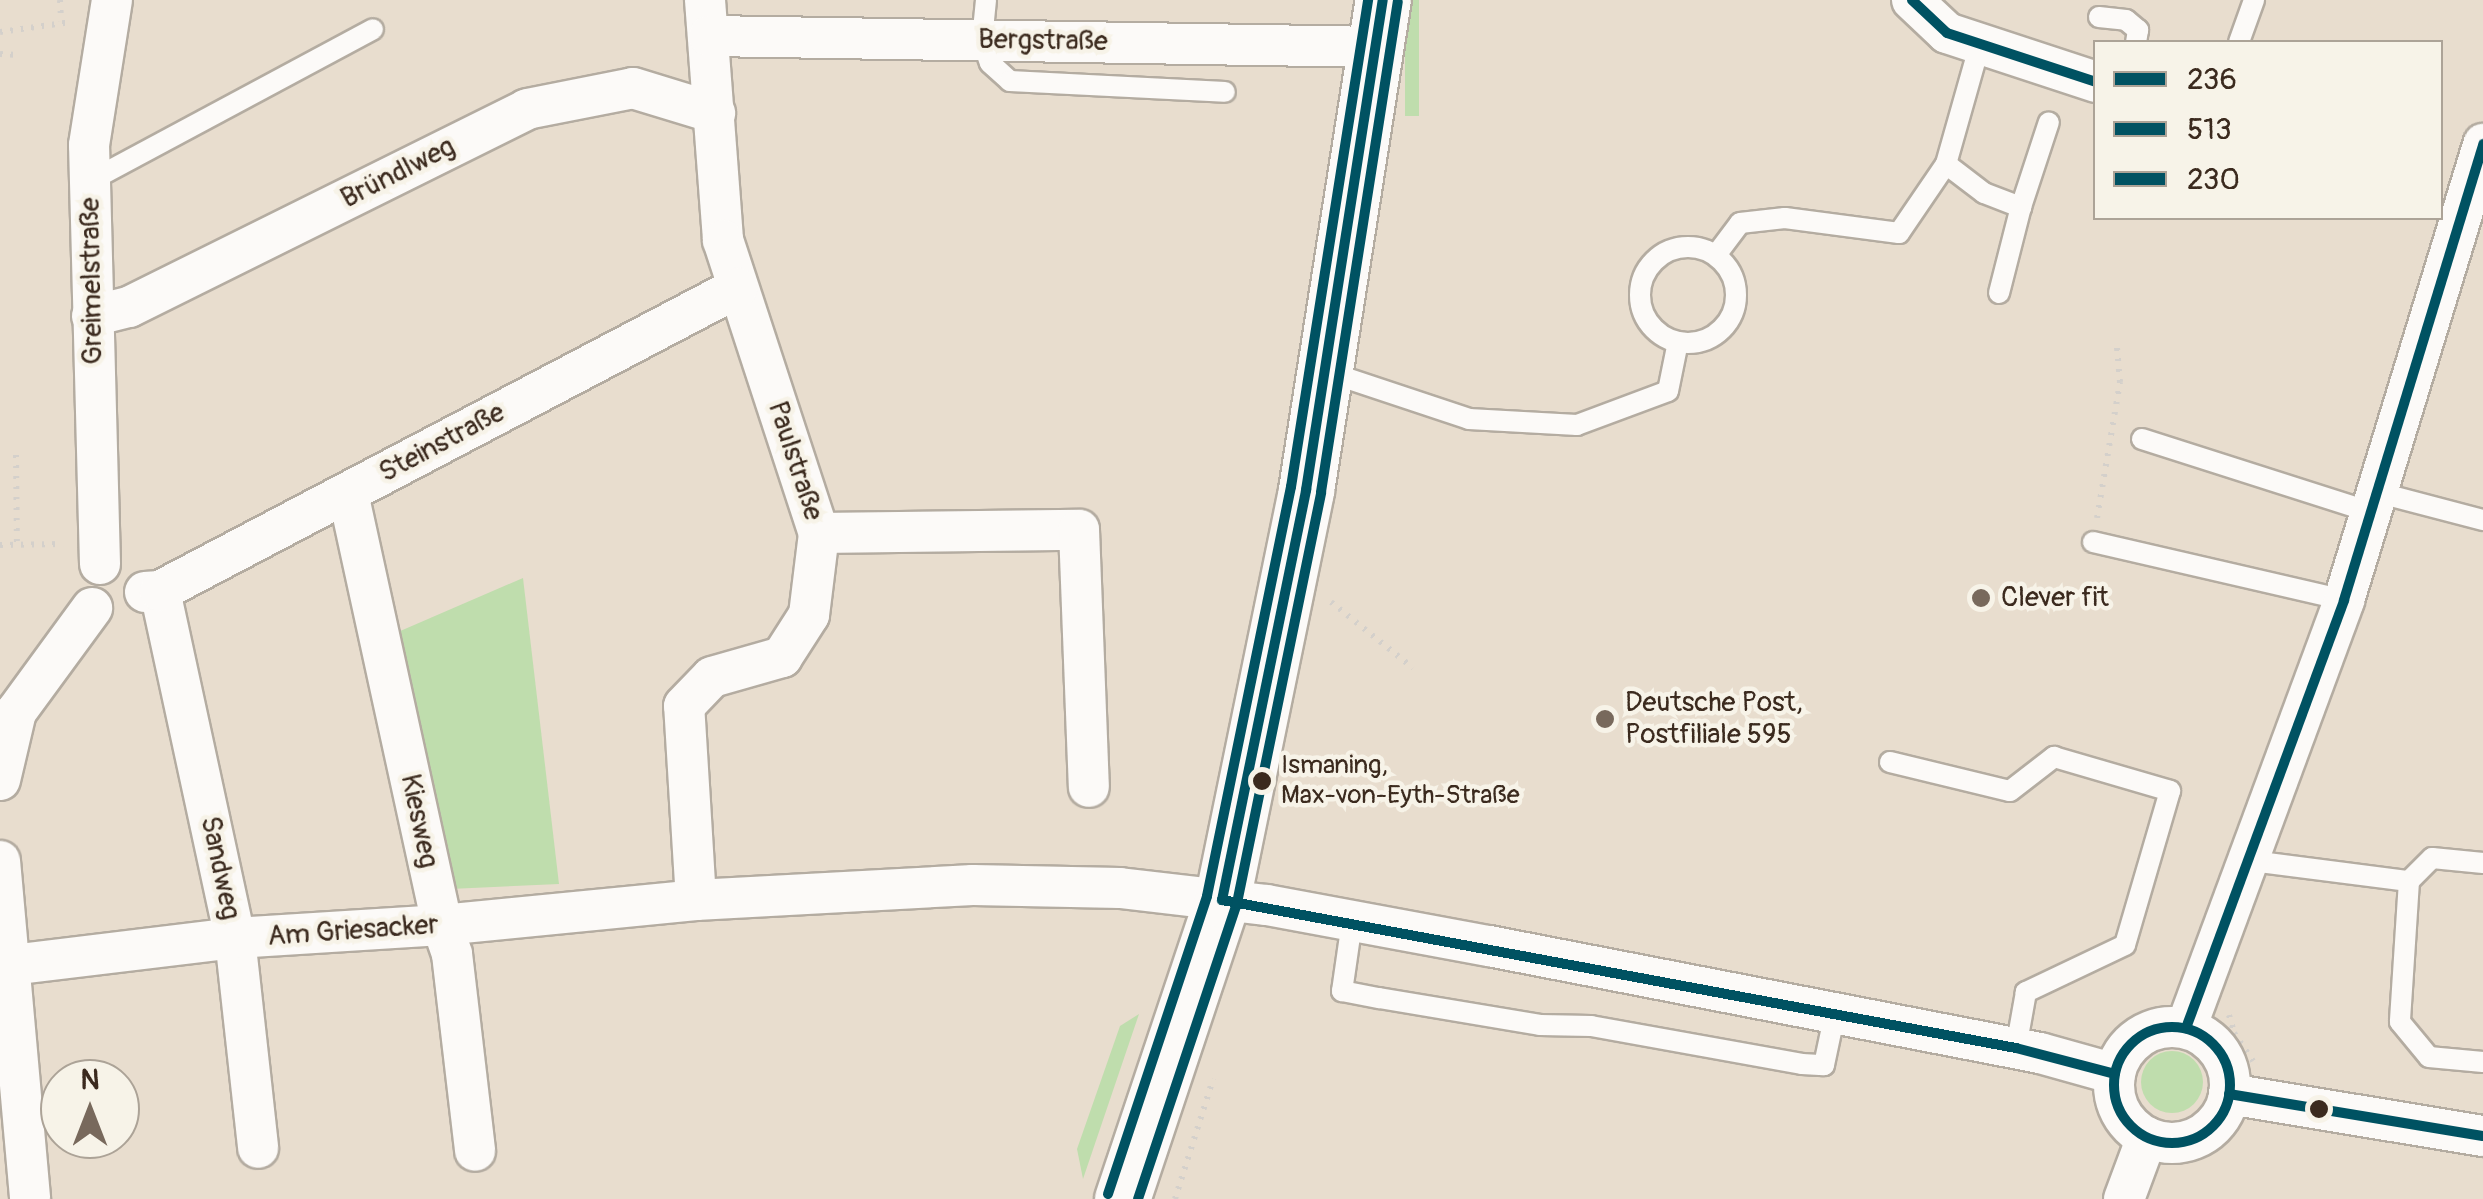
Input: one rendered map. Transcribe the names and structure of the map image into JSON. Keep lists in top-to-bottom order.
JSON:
{
  "streets": {
    "street": [
      "Bergstraße",
      "Bründlweg",
      "Greimelstraße",
      "Steinstraße",
      "Paulstraße",
      "Kiesweg",
      "Sandweg",
      "Am Griesacker"
    ]
  },
  "crossings": [
    ["Bergstraße", "Paulstraße"],
    ["Bründlweg", "Greimelstraße"],
    ["Bründlweg", "Paulstraße"],
    ["Greimelstraße", "Steinstraße"],
    ["Greimelstraße", "Sandweg"],
    ["Steinstraße", "Paulstraße"],
    ["Steinstraße", "Kiesweg"],
    ["Steinstraße", "Sandweg"],
    ["Kiesweg", "Am Griesacker"],
    ["Sandweg", "Am Griesacker"]
  ],
  "places": ["Clever fit", "Deutsche Post, Postfiliale 595", "Ismaning, Max-von-Eyth-Straße"],
  "lines": ["transit line 236", "transit line 230", "transit line 513"],
  "legend": ["236", "513", "230"],
  "north": "top"
}
